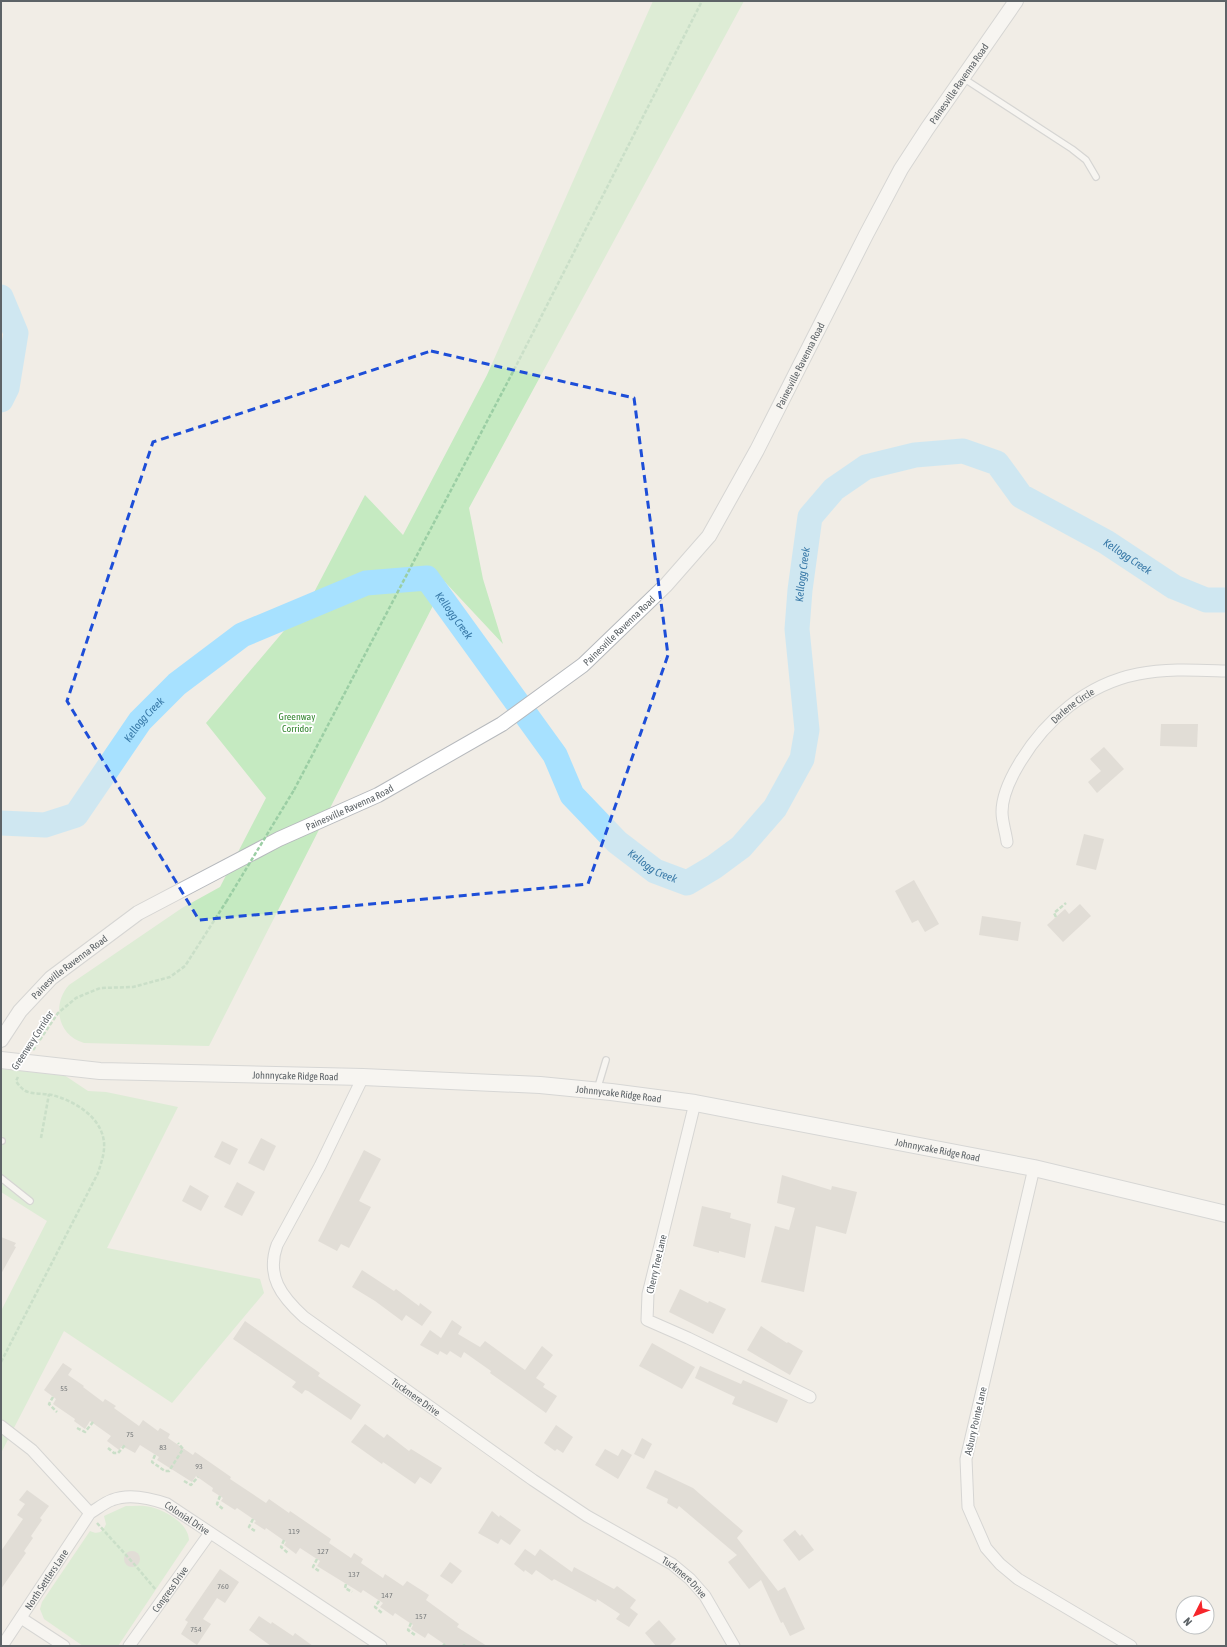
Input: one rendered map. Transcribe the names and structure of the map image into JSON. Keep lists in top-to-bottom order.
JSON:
{
  "streets": {
    "main road": ["Johnnycake Ridge Road"],
    "street": [
      "Painesville Ravenna Road",
      "Darlene Circle",
      "Cherry Tree Lane",
      "Tuckmere Drive",
      "Asbury Pointe Lane",
      "Colonial Drive",
      "North Settlers Lane",
      "Congress Drive"
    ],
    "path": ["Greenway Corridor"]
  },
  "crossings": [
    ["Greenway Corridor", "Johnnycake Ridge Road"],
    ["Johnnycake Ridge Road", "Cherry Tree Lane"],
    ["Johnnycake Ridge Road", "Tuckmere Drive"],
    ["Johnnycake Ridge Road", "Asbury Pointe Lane"],
    ["Colonial Drive", "North Settlers Lane"],
    ["Colonial Drive", "Congress Drive"]
  ],
  "water": ["Kellogg Creek"],
  "parks": ["Greenway Corridor"],
  "house_numbers": [
    "55",
    "75",
    "83",
    "93",
    "119",
    "127",
    "137",
    "760",
    "147",
    "157",
    "754"
  ],
  "north": "bottom left"
}
